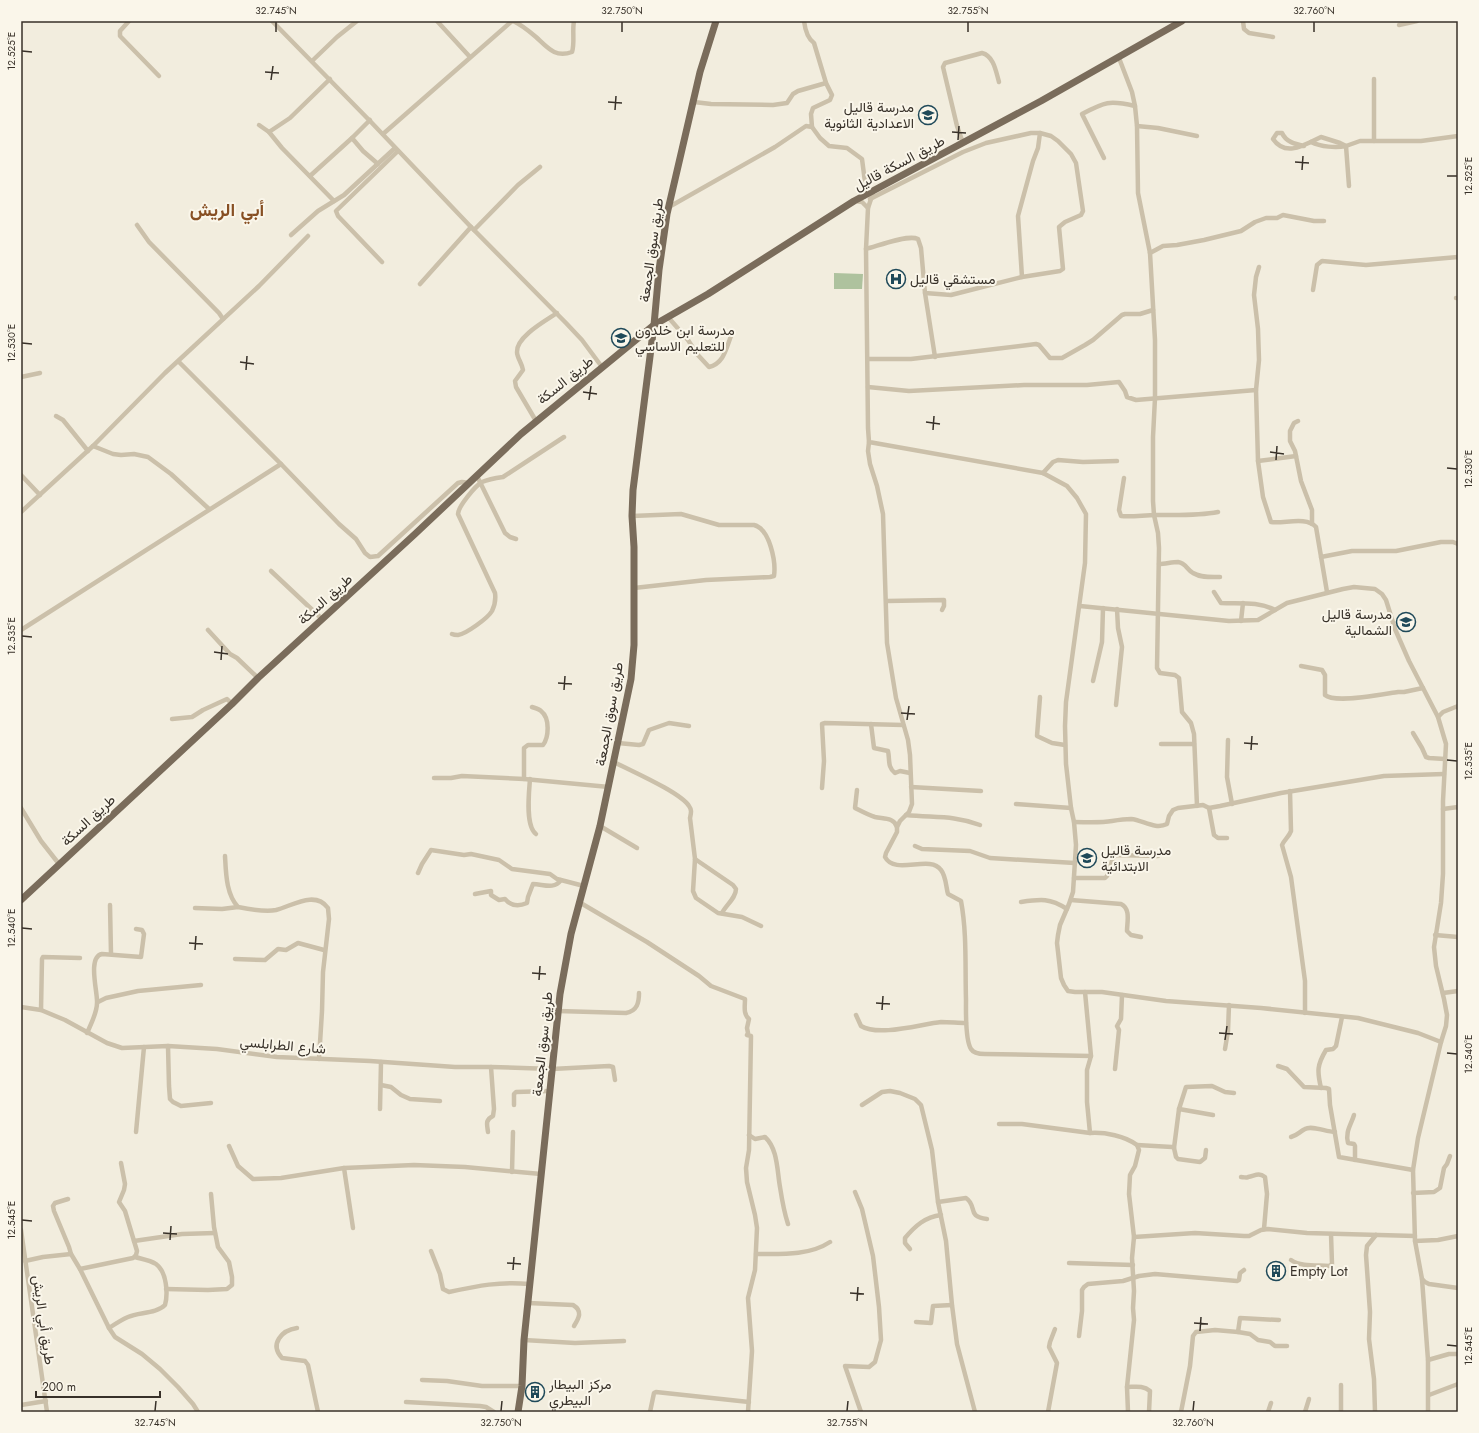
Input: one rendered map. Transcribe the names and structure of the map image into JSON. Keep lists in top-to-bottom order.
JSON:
{
  "streets": {
    "main road": ["طريق السكة قاليل", "طريق سوق الجمعة", "طريق السكة"],
    "street": ["شارع الطرابلسي", "طريق أبي الريش"]
  },
  "crossings": [
    ["طريق السكة قاليل", "طريق سوق الجمعة"],
    ["طريق السكة قاليل", "طريق السكة"],
    ["طريق سوق الجمعة", "طريق السكة"],
    ["طريق سوق الجمعة", "شارع الطرابلسي"]
  ],
  "districts": ["أبي الريش"],
  "places": {
    "school or university": [
      "مدرسة قاليل الاعدادية الثانوية",
      "مدرسة ابن خلدون للتعليم الاساسي",
      "مدرسة قاليل الشمالية",
      "مدرسة قاليل الابتدائية"
    ],
    "hospital": ["مستشقي قاليل"],
    "building": ["Empty Lot", "مركز البيطار البيطري"]
  },
  "scale_bar": "200 m",
  "coordinates": [
    "32.745°N",
    "32.750°N",
    "32.755°N",
    "32.760°N",
    "12.525°E",
    "12.530°E",
    "12.535°E",
    "12.540°E",
    "12.545°E"
  ]
}
